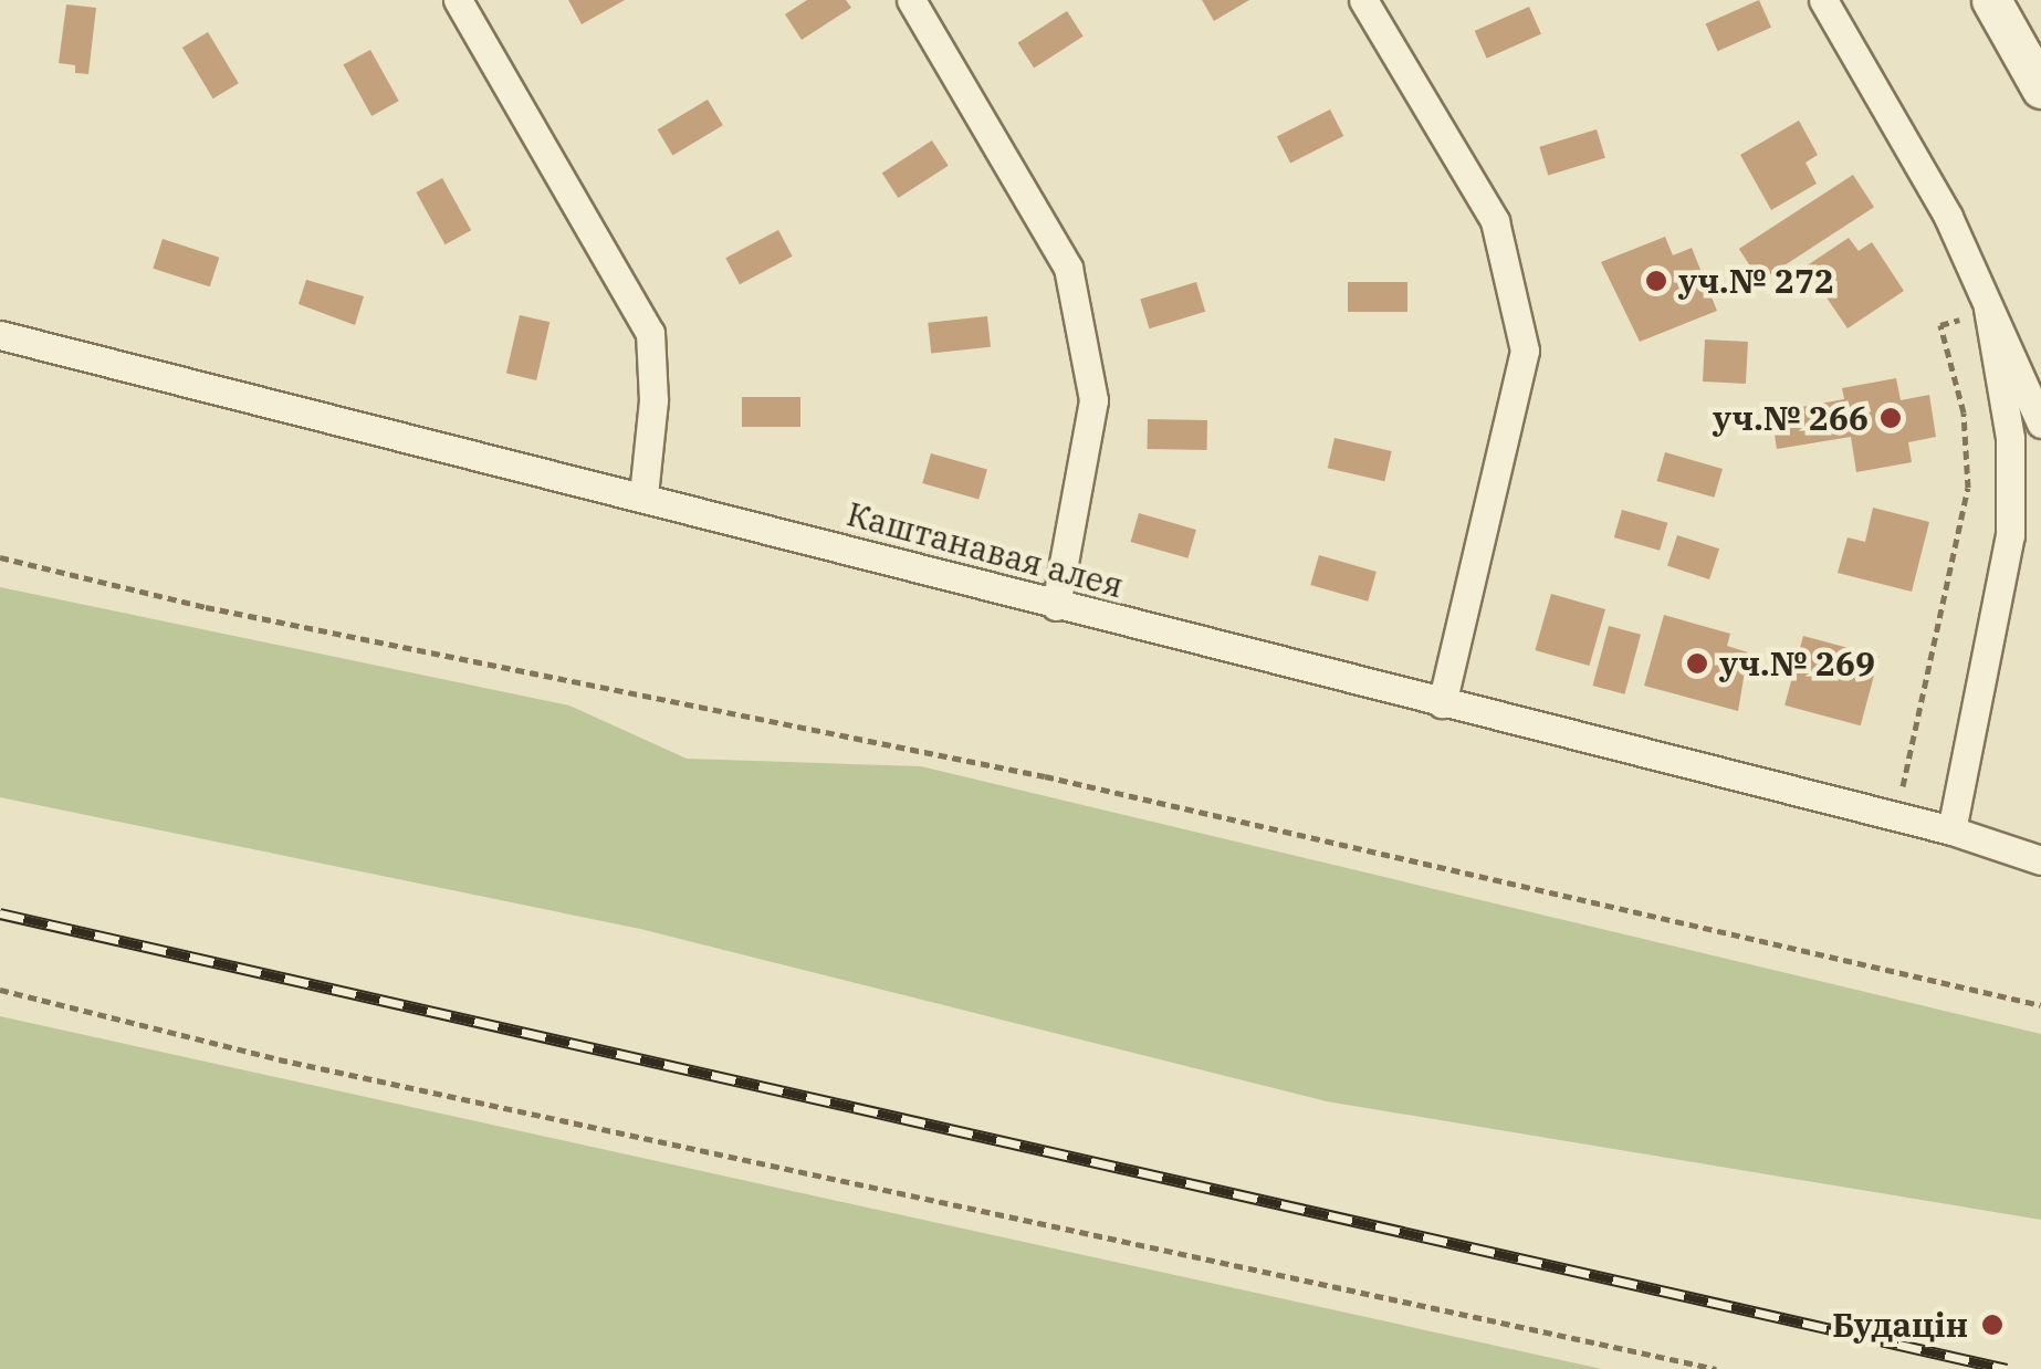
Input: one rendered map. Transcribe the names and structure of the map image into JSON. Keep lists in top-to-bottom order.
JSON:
{
  "streets": {
    "street": ["Каштанавая алея"]
  },
  "places": [
    "уч.№ 272",
    "уч.№ 266",
    "уч.№ 269",
    "Будацін"
  ]
}
